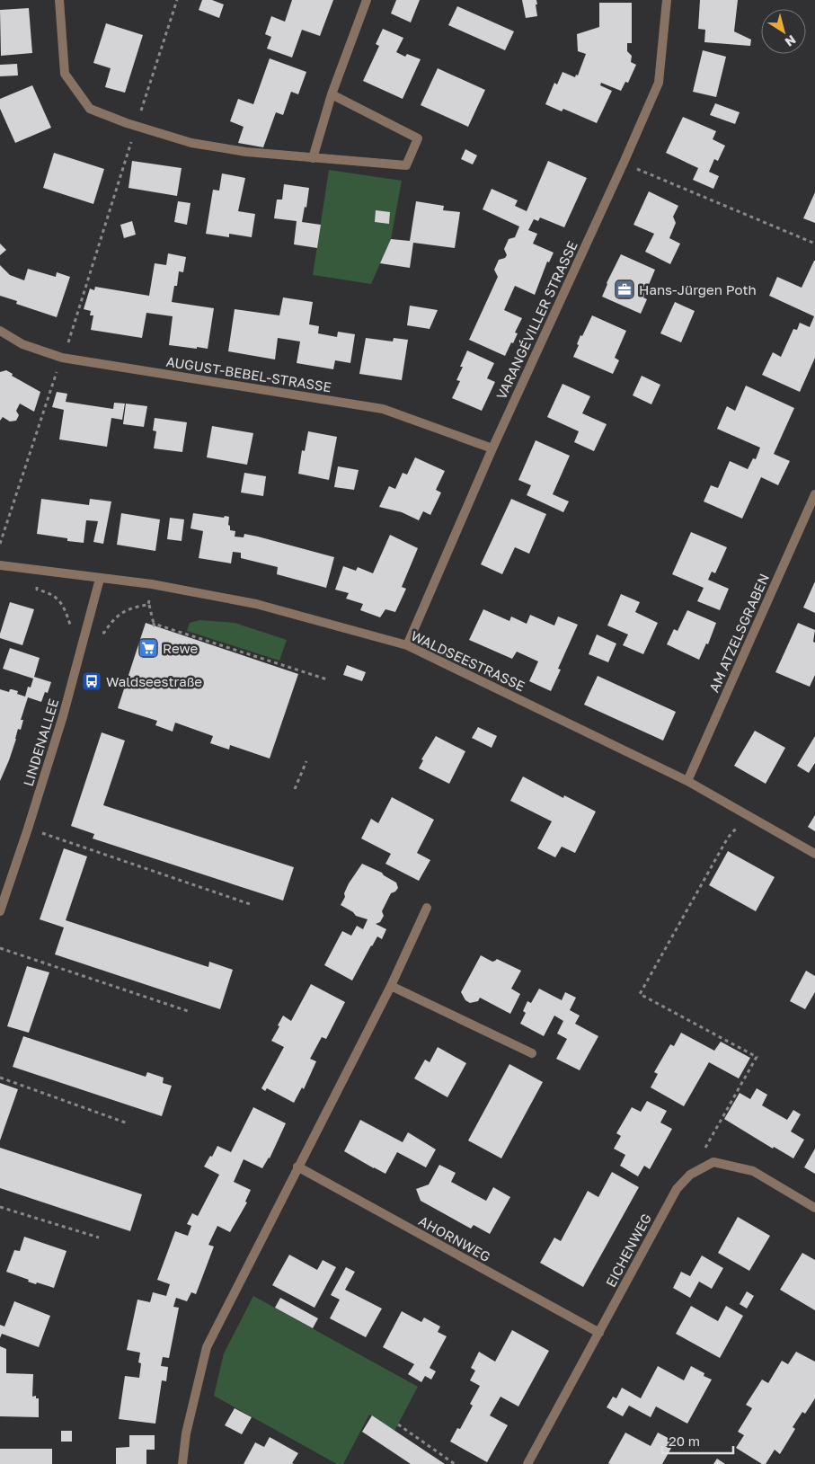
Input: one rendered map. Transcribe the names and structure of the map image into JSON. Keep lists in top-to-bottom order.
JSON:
{
  "streets": {
    "street": [
      "VARANGÉVILLER STRASSE",
      "AUGUST-BEBEL-STRASSE",
      "AM ATZELSGRABEN",
      "WALDSEESTRASSE",
      "LINDENALLEE",
      "AHORNWEG",
      "EICHENWEG"
    ]
  },
  "crossings": [
    ["VARANGÉVILLER STRASSE", "AUGUST-BEBEL-STRASSE"],
    ["VARANGÉVILLER STRASSE", "WALDSEESTRASSE"],
    ["AM ATZELSGRABEN", "WALDSEESTRASSE"],
    ["WALDSEESTRASSE", "LINDENALLEE"],
    ["AHORNWEG", "EICHENWEG"]
  ],
  "places": {
    "office": ["Hans-Jürgen Poth"],
    "supermarket": ["Rewe"],
    "bus stop": ["Waldseestraße"]
  },
  "scale_bar": "20 m",
  "north": "bottom right"
}
